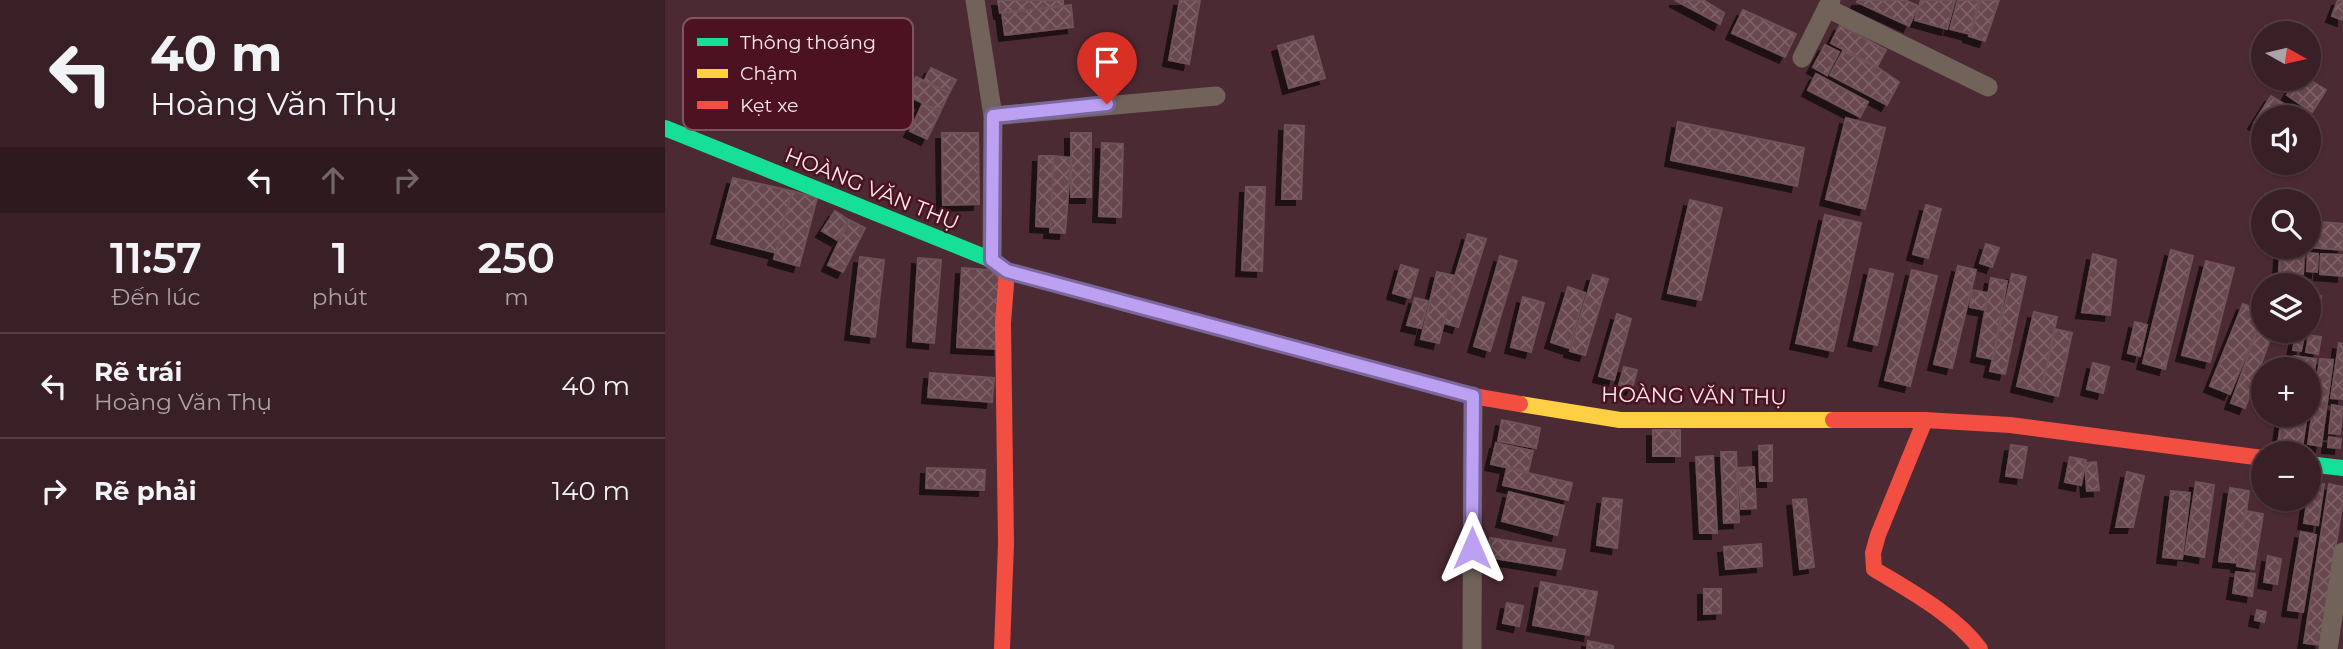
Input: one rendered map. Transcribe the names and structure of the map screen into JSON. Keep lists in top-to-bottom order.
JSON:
{
  "streets": {
    "main road": ["HOÀNG VĂN THỤ"]
  },
  "legend": ["Thông thoáng", "Chậm", "Kẹt xe"],
  "north": "right",
  "page": {
    "turn": ["40 m", "Hoàng Văn Thụ"],
    "map_buttons": ["+", "−"],
    "eta": [
      "11:57",
      "Đến lúc",
      "1",
      "phút",
      "250",
      "m"
    ],
    "list": [
      {
        "name": "Rẽ trái",
        "note": "Hoàng Văn Thụ",
        "value": "40 m"
      },
      {
        "name": "Rẽ phải",
        "value": "140 m"
      }
    ]
  }
}
